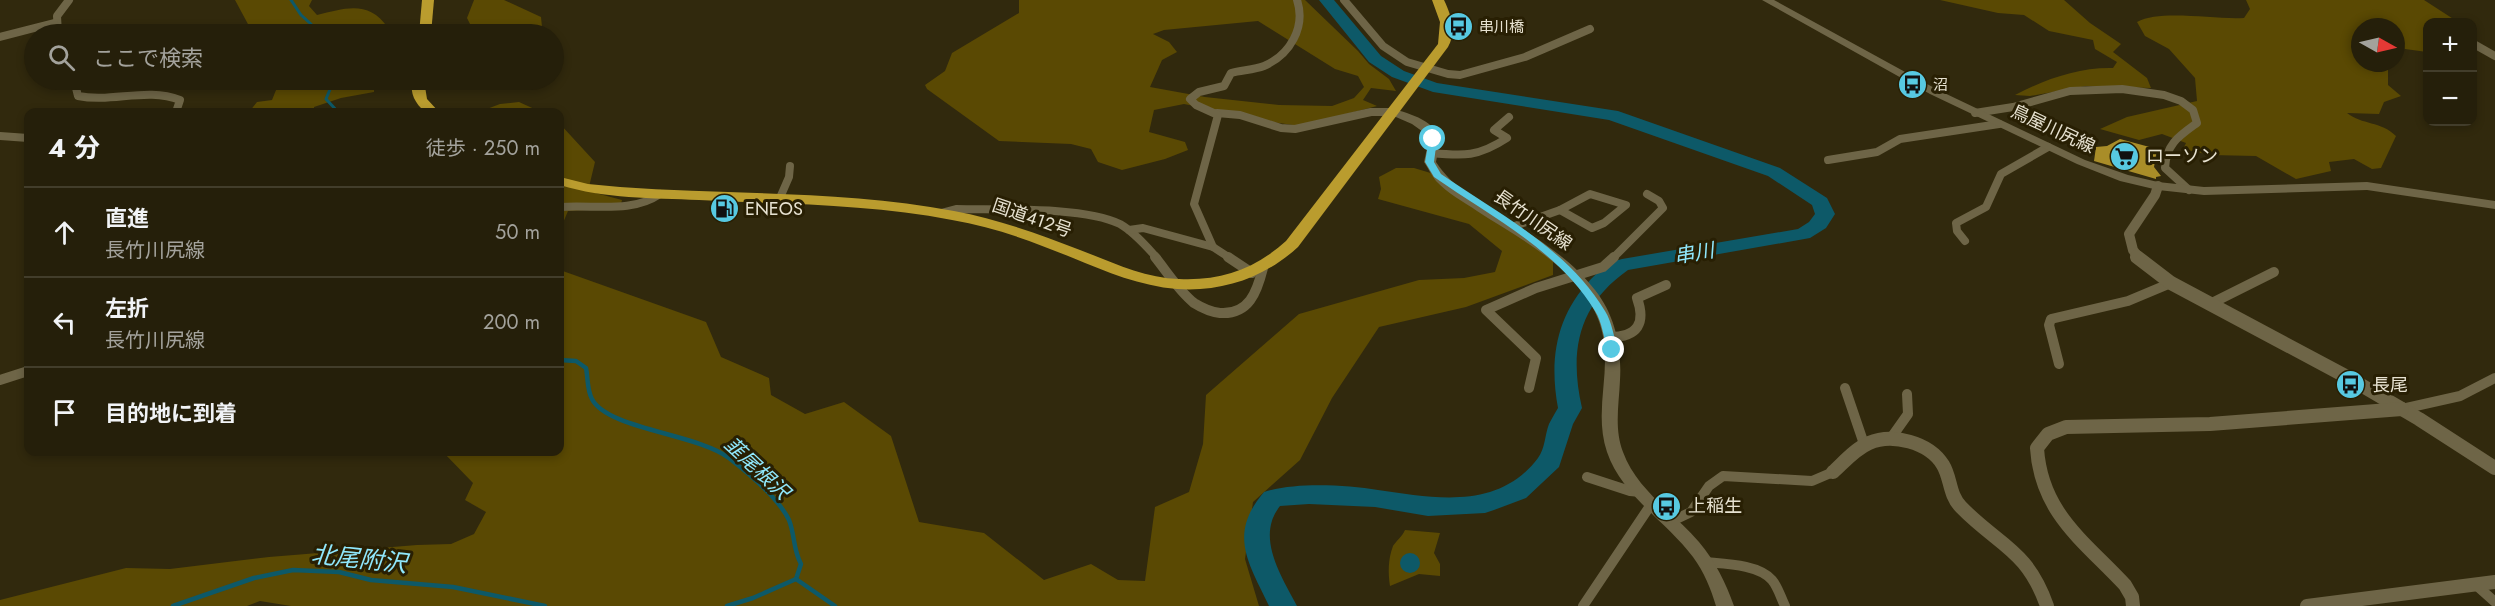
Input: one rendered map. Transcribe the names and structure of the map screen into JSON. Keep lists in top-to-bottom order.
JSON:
{
  "streets": {
    "highway": ["国道412号"],
    "main road": ["鳥屋川尻線", "長竹川尻線"]
  },
  "crossings": [
    ["国道412号", "長竹川尻線"]
  ],
  "water": ["串川", "韮尾根沢", "北尾附沢"],
  "places": {
    "bus stop": [
      "串川橋",
      "沼",
      "長尾",
      "上稲生"
    ],
    "supermarket": ["ローソン"],
    "fuel station": ["ENEOS"]
  },
  "north": "right",
  "page": {
    "map_buttons": ["+", "−"],
    "search": "ここで検索",
    "heading": ["4 分", "徒歩 · 250 m"],
    "list": [
      ["直進", "長竹川尻線", "50 m"],
      ["左折", "長竹川尻線", "200 m"],
      "目的地に到着"
    ]
  }
}
